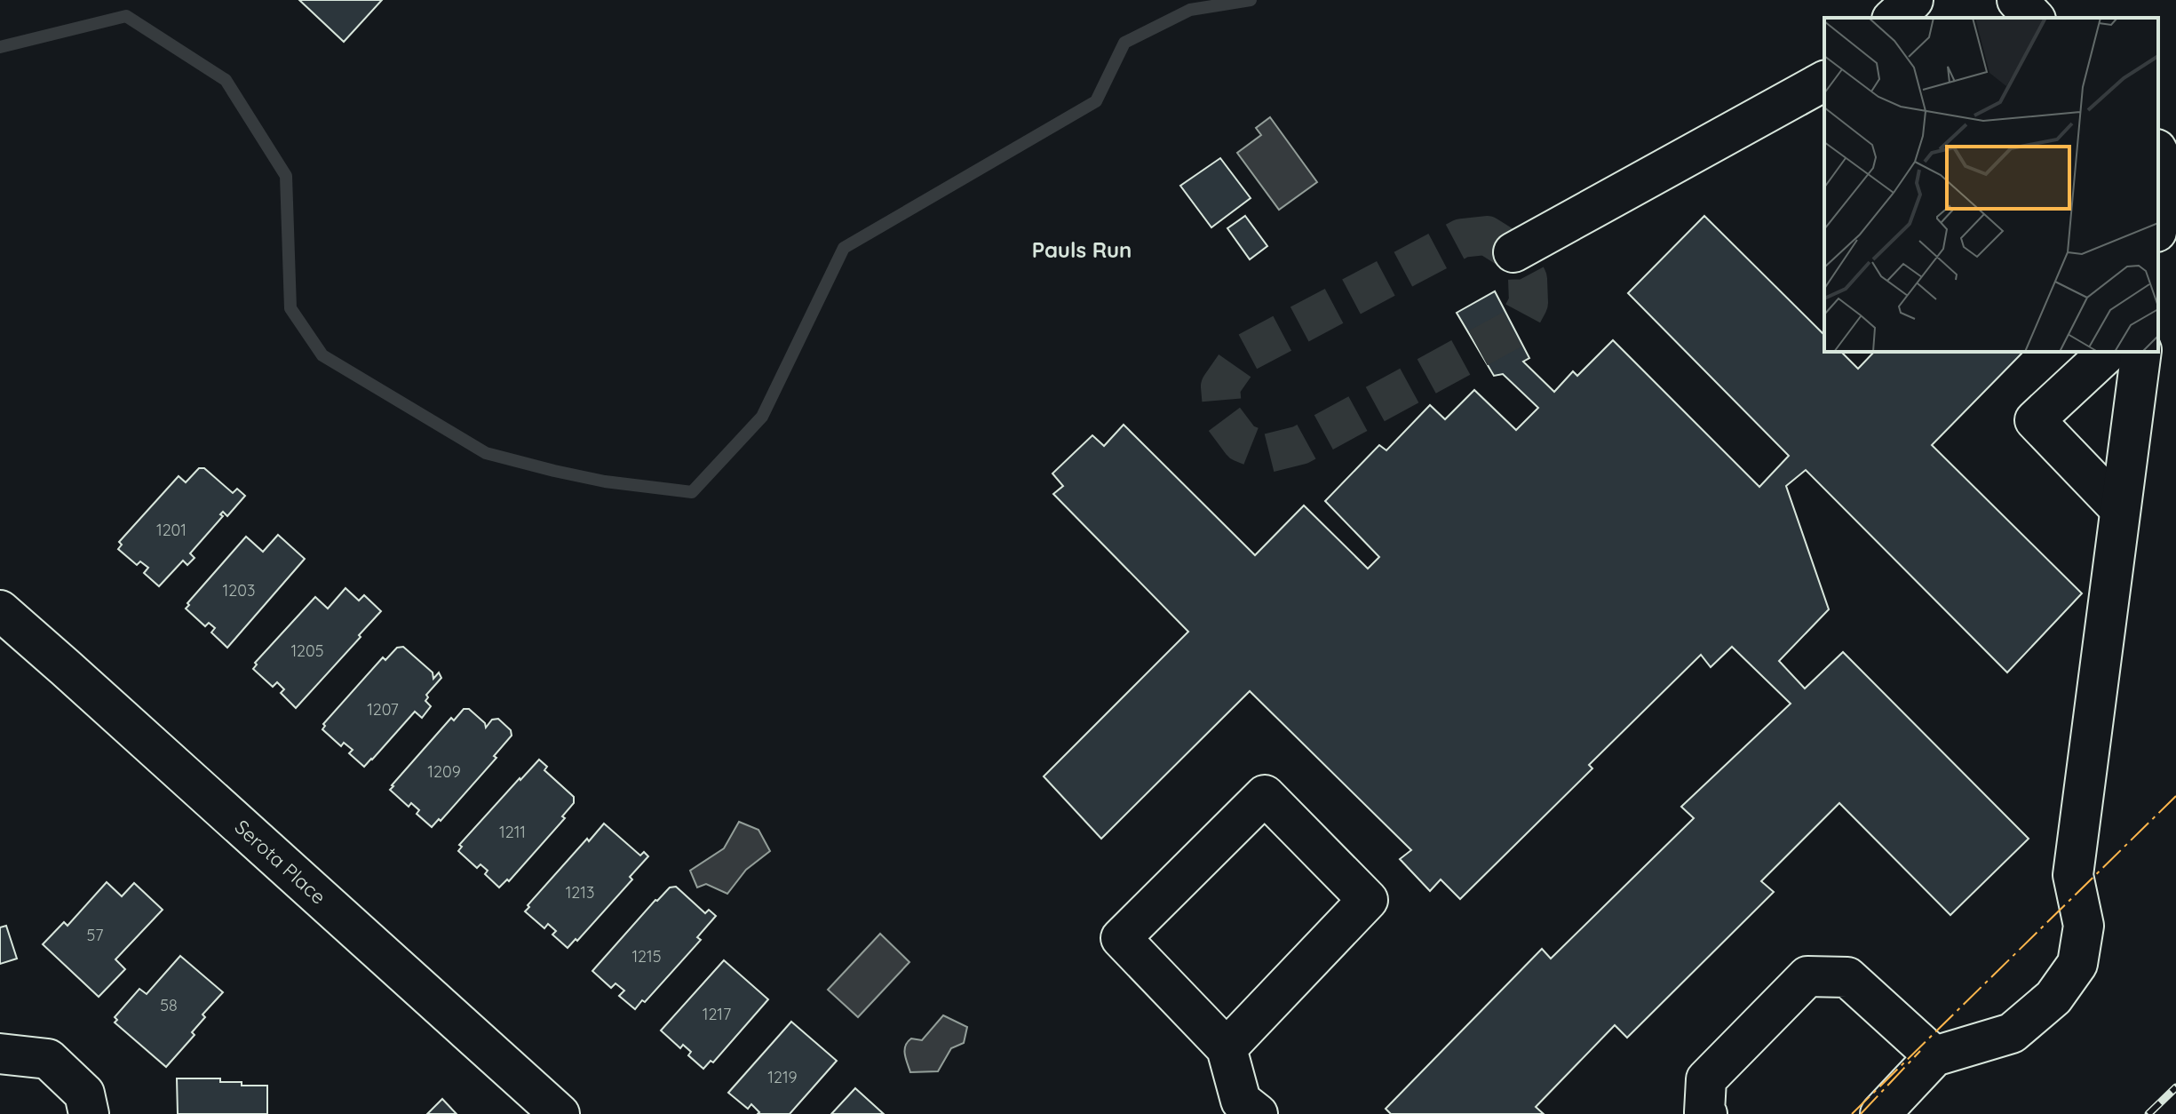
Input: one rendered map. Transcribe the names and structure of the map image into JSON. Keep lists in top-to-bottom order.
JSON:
{
  "streets": {
    "street": ["Serota Place"]
  },
  "districts": ["Pauls Run"],
  "house_numbers": [
    "1201",
    "1203",
    "1205",
    "1207",
    "1209",
    "1211",
    "1213",
    "57",
    "1215",
    "58",
    "1217",
    "1219"
  ]
}
